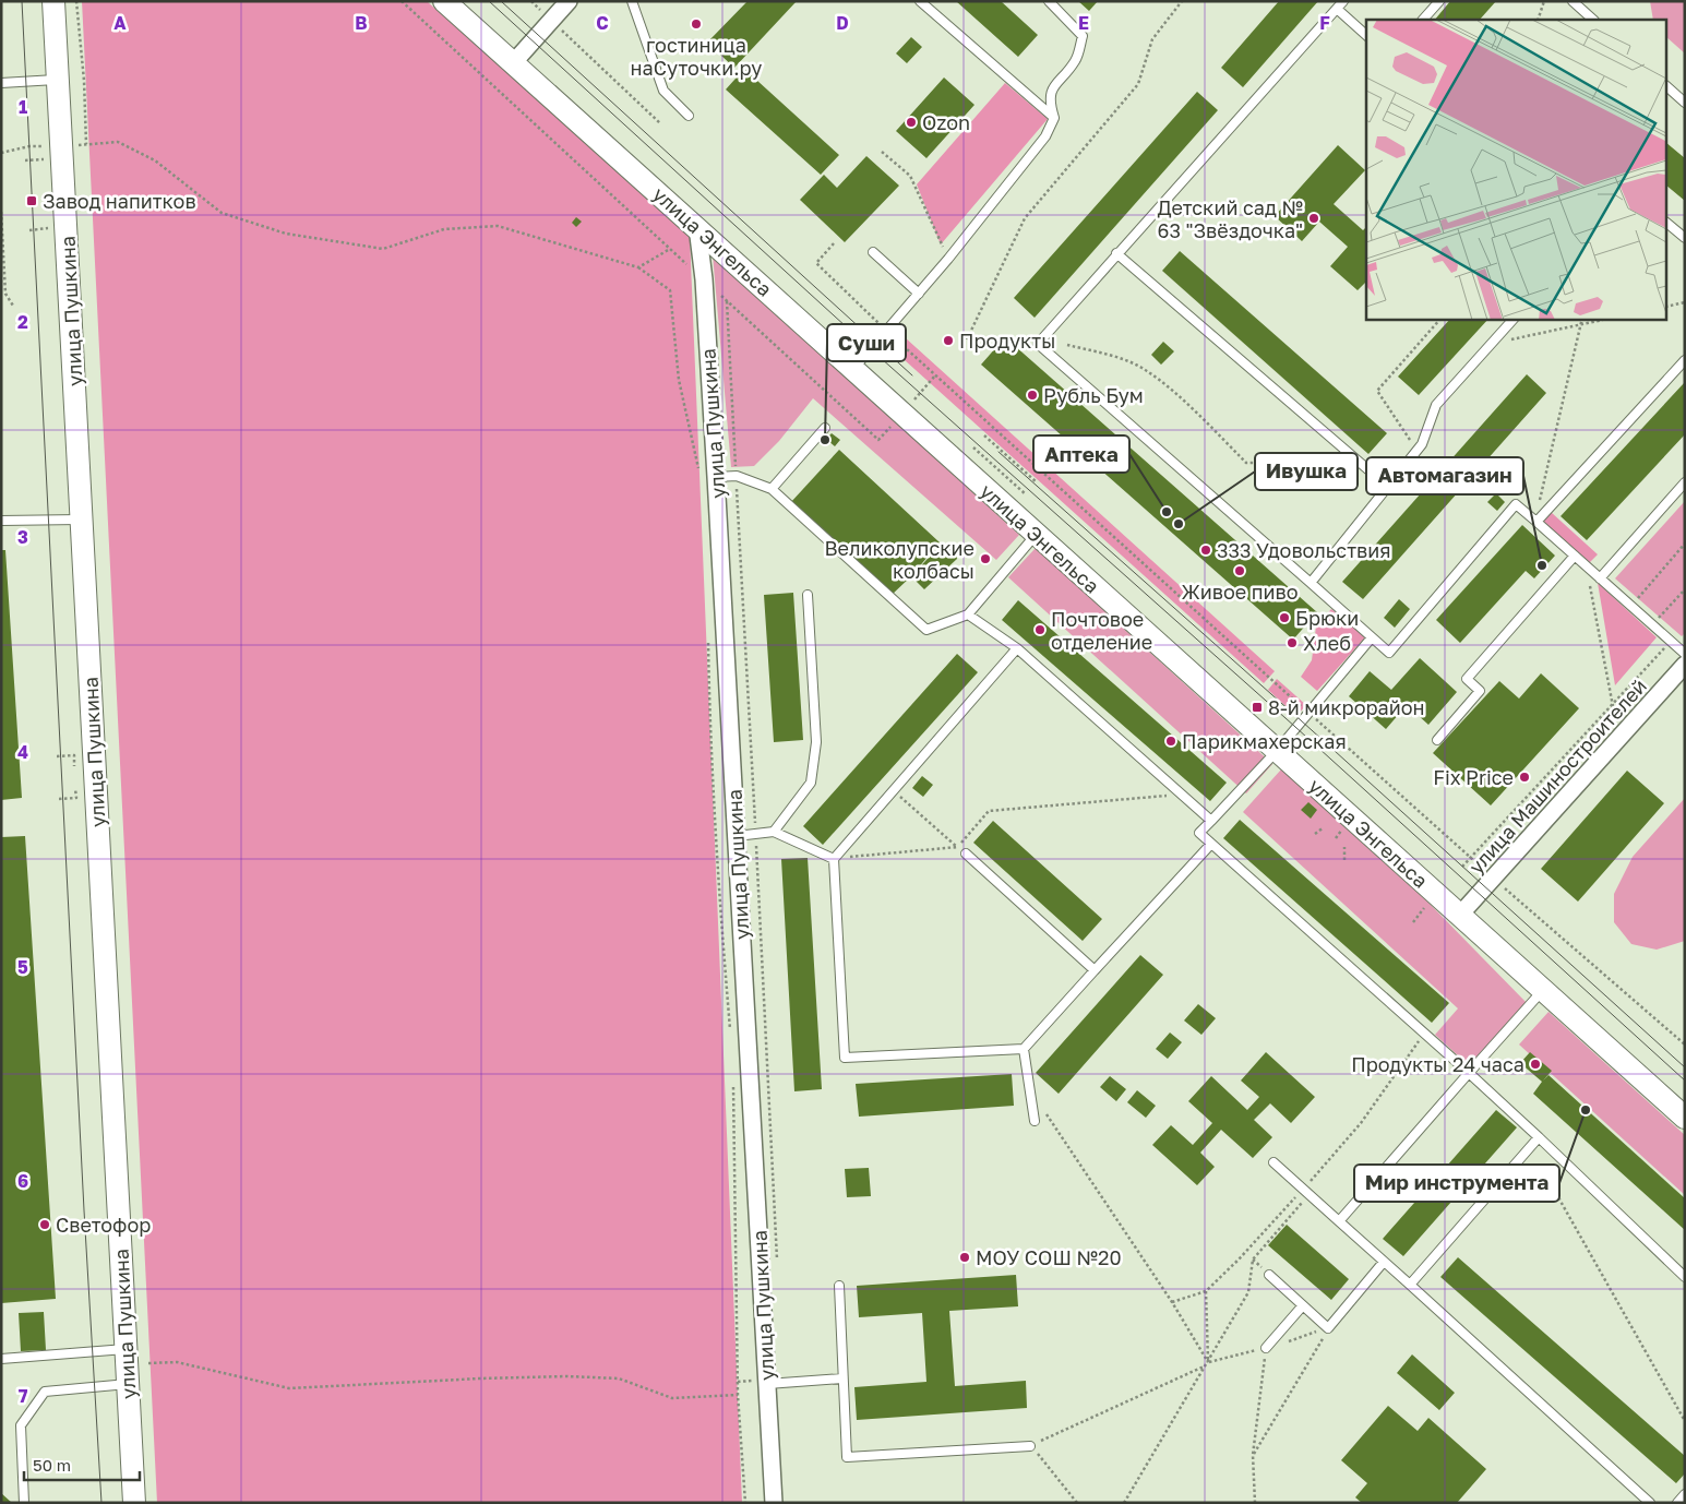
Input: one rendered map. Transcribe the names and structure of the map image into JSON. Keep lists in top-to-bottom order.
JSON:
{
  "streets": {
    "main road": ["улица Энгельса", "улица Пушкина"],
    "street": ["улица Машиностроителей"]
  },
  "crossings": [
    ["улица Энгельса", "улица Пушкина"],
    ["улица Энгельса", "улица Машиностроителей"]
  ],
  "places": {
    "other": [
      "гостиница наСуточки.ру",
      "Ozon",
      "Детский сад № 63 \"Звёздочка\"",
      "Продукты",
      "Рубль Бум",
      "Суши",
      "Аптека",
      "Ивушка",
      "333 Удовольствия",
      "Великолупские колбасы",
      "Автомагазин",
      "Живое пиво",
      "Брюки",
      "Почтовое отделение",
      "Хлеб",
      "Парикмахерская",
      "Fix Price",
      "Продукты 24 часа",
      "Мир инструмента",
      "Светофор",
      "МОУ СОШ №20"
    ],
    "transit": ["Завод напитков", "8-й микрорайон"]
  },
  "scale_bar": "50 m",
  "grid": {
    "columns": [
      "A",
      "B",
      "C",
      "D",
      "E",
      "F"
    ],
    "rows": [
      "1",
      "2",
      "3",
      "4",
      "5",
      "6",
      "7"
    ]
  }
}
